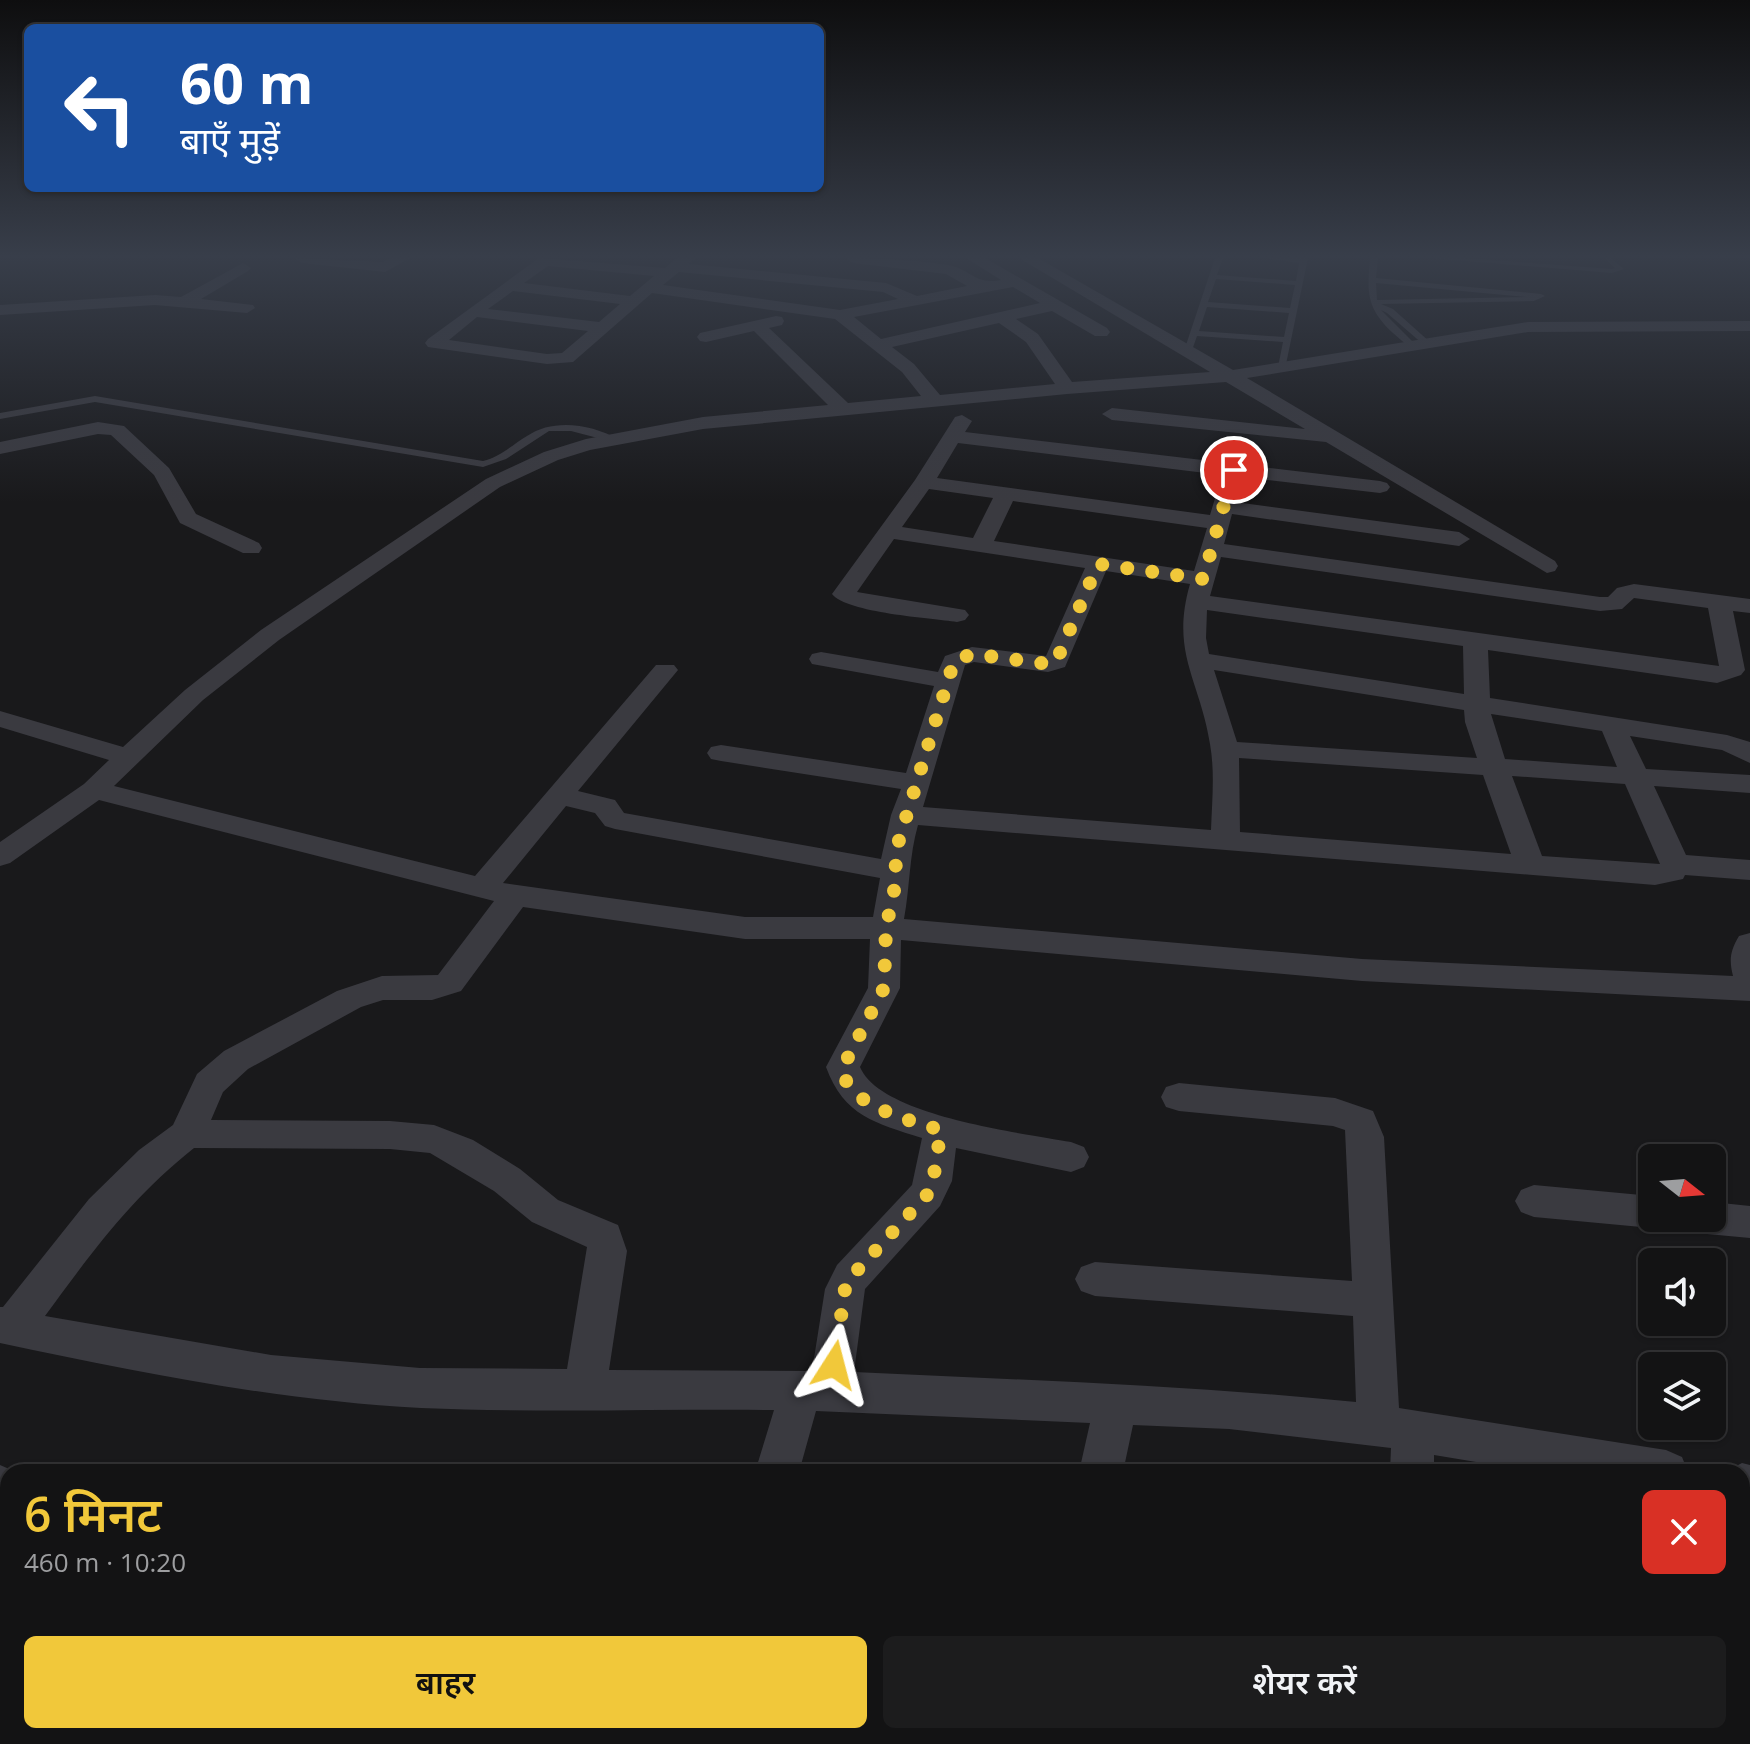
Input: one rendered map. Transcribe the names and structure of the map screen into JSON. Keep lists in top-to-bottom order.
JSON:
{
  "north": "right",
  "page": {
    "turn": ["60 m", "बाएँ मुड़ें"],
    "heading": ["6 मिनट", "460 m · 10:20"],
    "buttons": ["बाहर", "शेयर करें"]
  }
}
